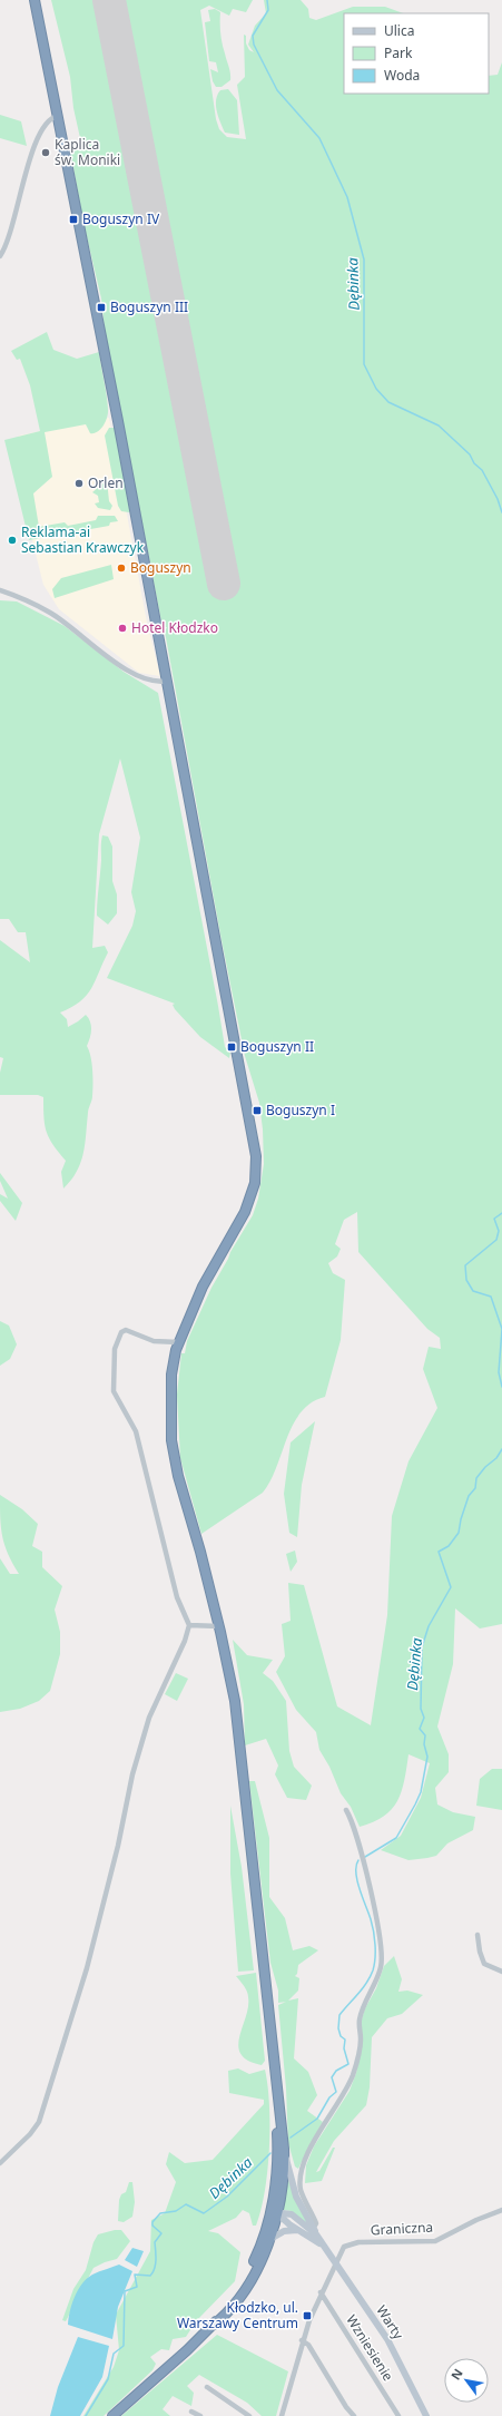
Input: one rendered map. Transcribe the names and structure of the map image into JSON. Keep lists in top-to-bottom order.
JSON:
{
  "streets": {
    "main road": ["Warty"],
    "street": ["Graniczna", "Wzniesienie"]
  },
  "crossings": [
    ["Graniczna", "Warty"]
  ],
  "water": ["Dębinka"],
  "places": {
    "other": [
      "Kaplica św. Moniki",
      "Orlen",
      "Reklama-ai Sebastian Krawczyk",
      "Boguszyn",
      "Hotel Kłodzko"
    ],
    "transit": [
      "Boguszyn IV",
      "Boguszyn III",
      "Boguszyn II",
      "Boguszyn I",
      "Kłodzko, ul. Warszawy Centrum"
    ]
  },
  "legend": ["Ulica", "Park", "Woda"],
  "north": "top left"
}
